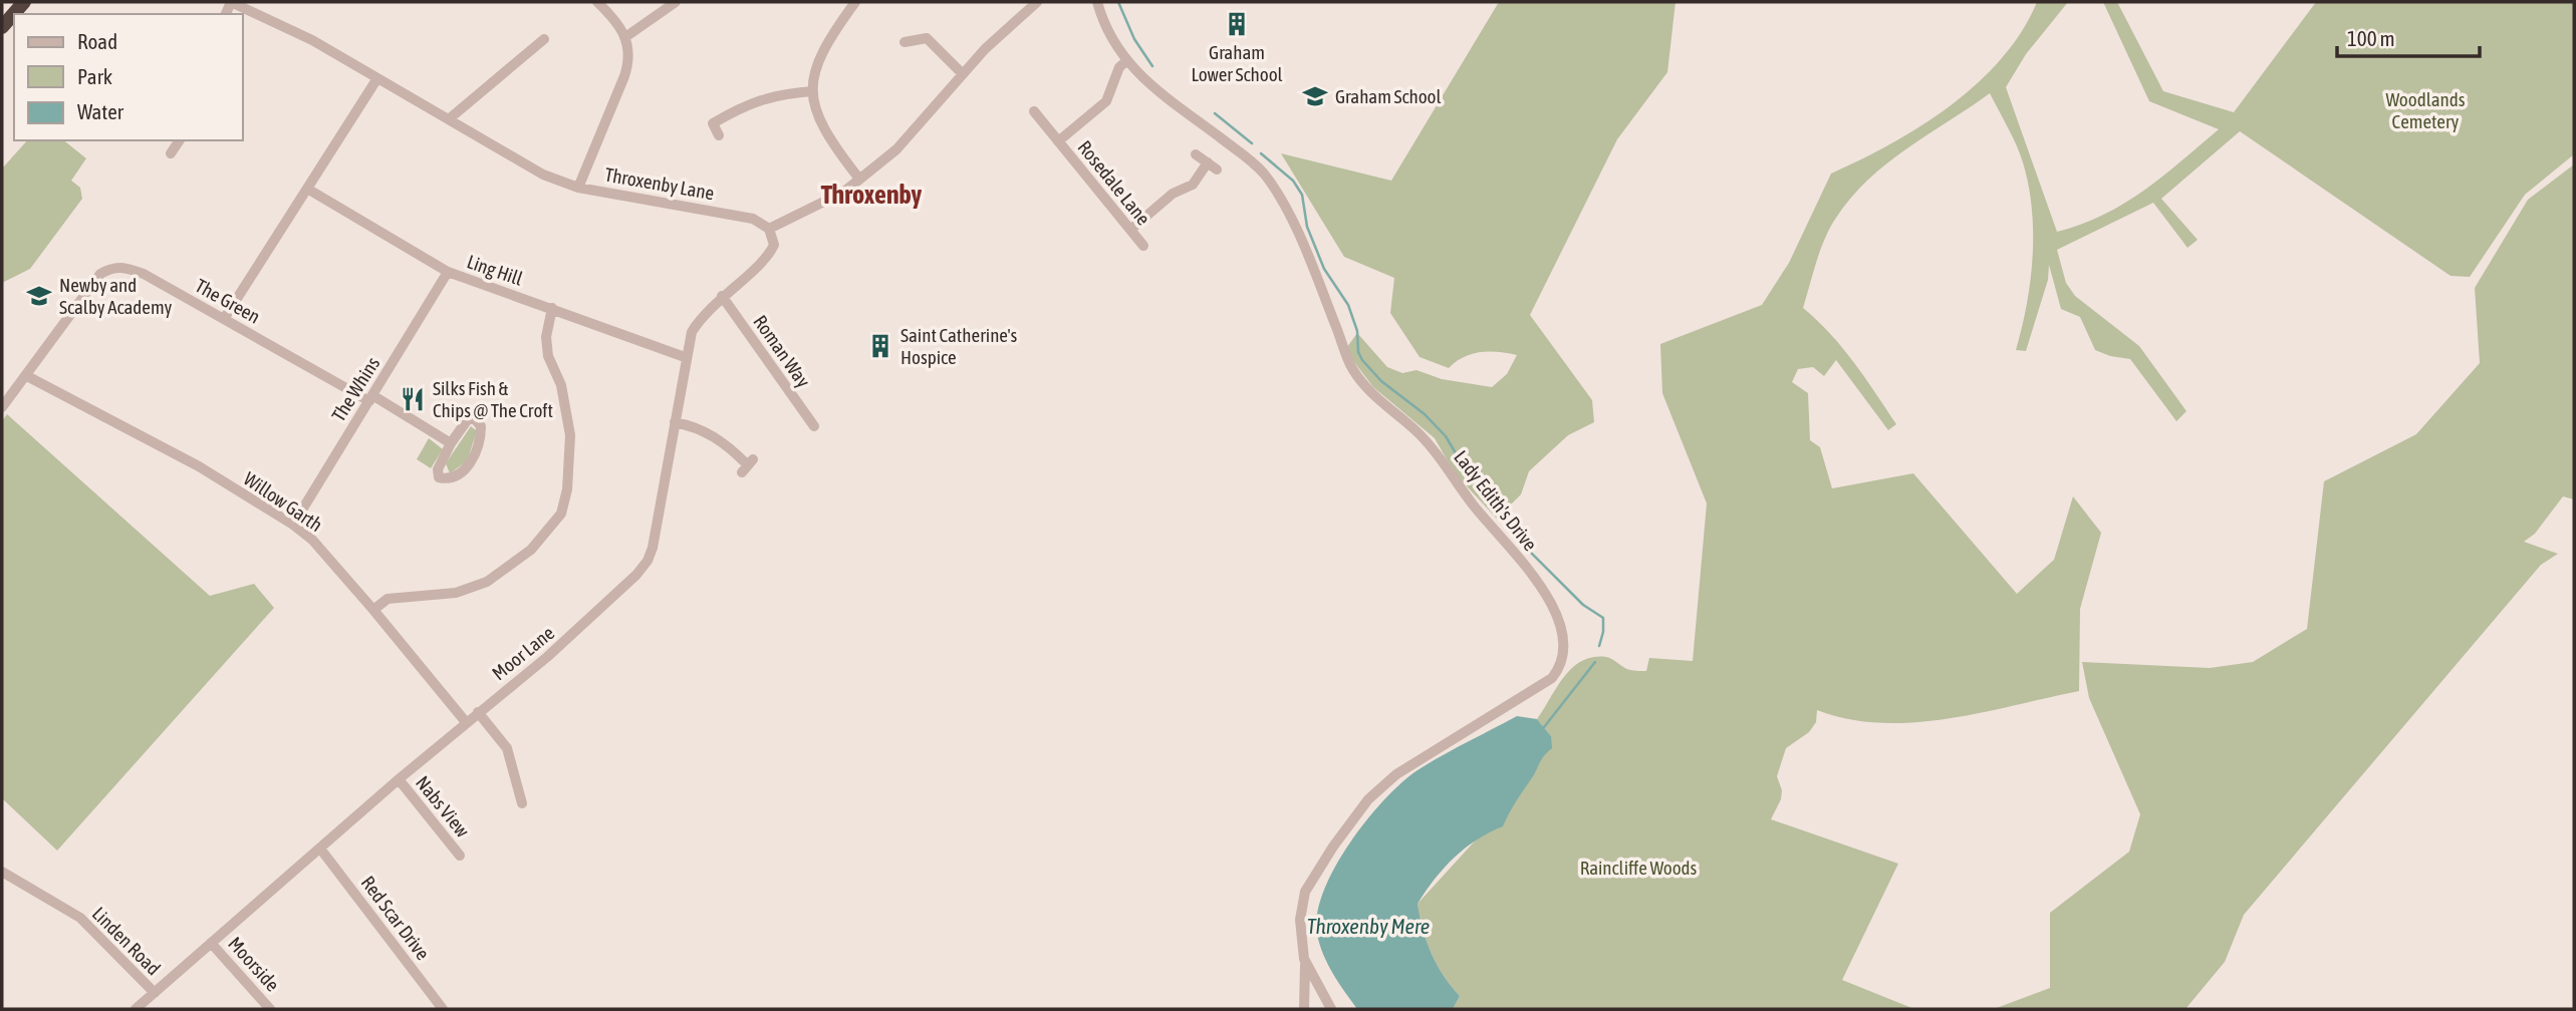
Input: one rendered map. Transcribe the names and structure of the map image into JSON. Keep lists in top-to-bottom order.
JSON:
{
  "streets": {
    "street": [
      "Rosedale Lane",
      "Throxenby Lane",
      "Ling Hill",
      "The Green",
      "Roman Way",
      "The Whins",
      "Lady Edith's Drive",
      "Willow Garth",
      "Moor Lane",
      "Nabs View",
      "Red Scar Drive",
      "Linden Road",
      "Moorside"
    ]
  },
  "crossings": [
    ["Rosedale Lane", "Lady Edith's Drive"],
    ["Throxenby Lane", "Moor Lane"],
    ["Ling Hill", "The Whins"],
    ["Ling Hill", "Moor Lane"],
    ["The Green", "The Whins"],
    ["The Green", "Willow Garth"],
    ["Roman Way", "Moor Lane"],
    ["The Whins", "Willow Garth"],
    ["Willow Garth", "Moor Lane"],
    ["Moor Lane", "Nabs View"],
    ["Moor Lane", "Red Scar Drive"],
    ["Moor Lane", "Linden Road"],
    ["Moor Lane", "Moorside"]
  ],
  "districts": ["Throxenby"],
  "water": ["Throxenby Mere"],
  "parks": ["Woodlands Cemetery", "Raincliffe Woods"],
  "places": {
    "building": ["Graham Lower School", "Saint Catherine's Hospice"],
    "school or university": ["Graham School", "Newby and Scalby Academy"],
    "restaurant": ["Silks Fish & Chips @ The Croft"]
  },
  "legend": ["Road", "Park", "Water"],
  "scale_bar": "100 m"
}
